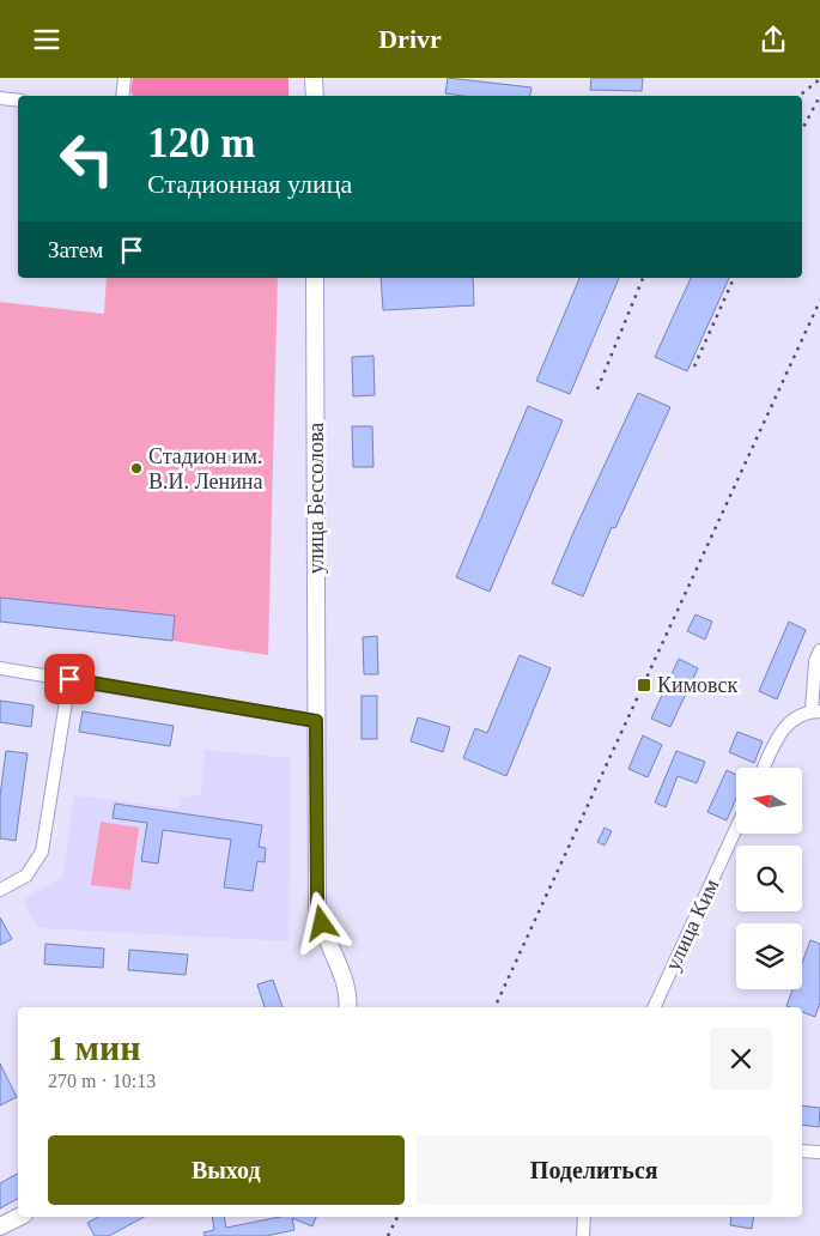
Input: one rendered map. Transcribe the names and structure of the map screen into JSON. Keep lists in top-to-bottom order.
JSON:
{
  "streets": {
    "main road": ["улица Бессолова"],
    "street": ["улица Ким"]
  },
  "places": {
    "other": ["Стадион им. В.И. Ленина"],
    "transit": ["Кимовск"]
  },
  "north": "left",
  "page": {
    "header": "Drivr",
    "turn": ["120 m", "Стадионная улица"],
    "then": "Затем",
    "heading": ["1 мин", "270 m · 10:13"],
    "buttons": ["Выход", "Поделиться"]
  }
}
